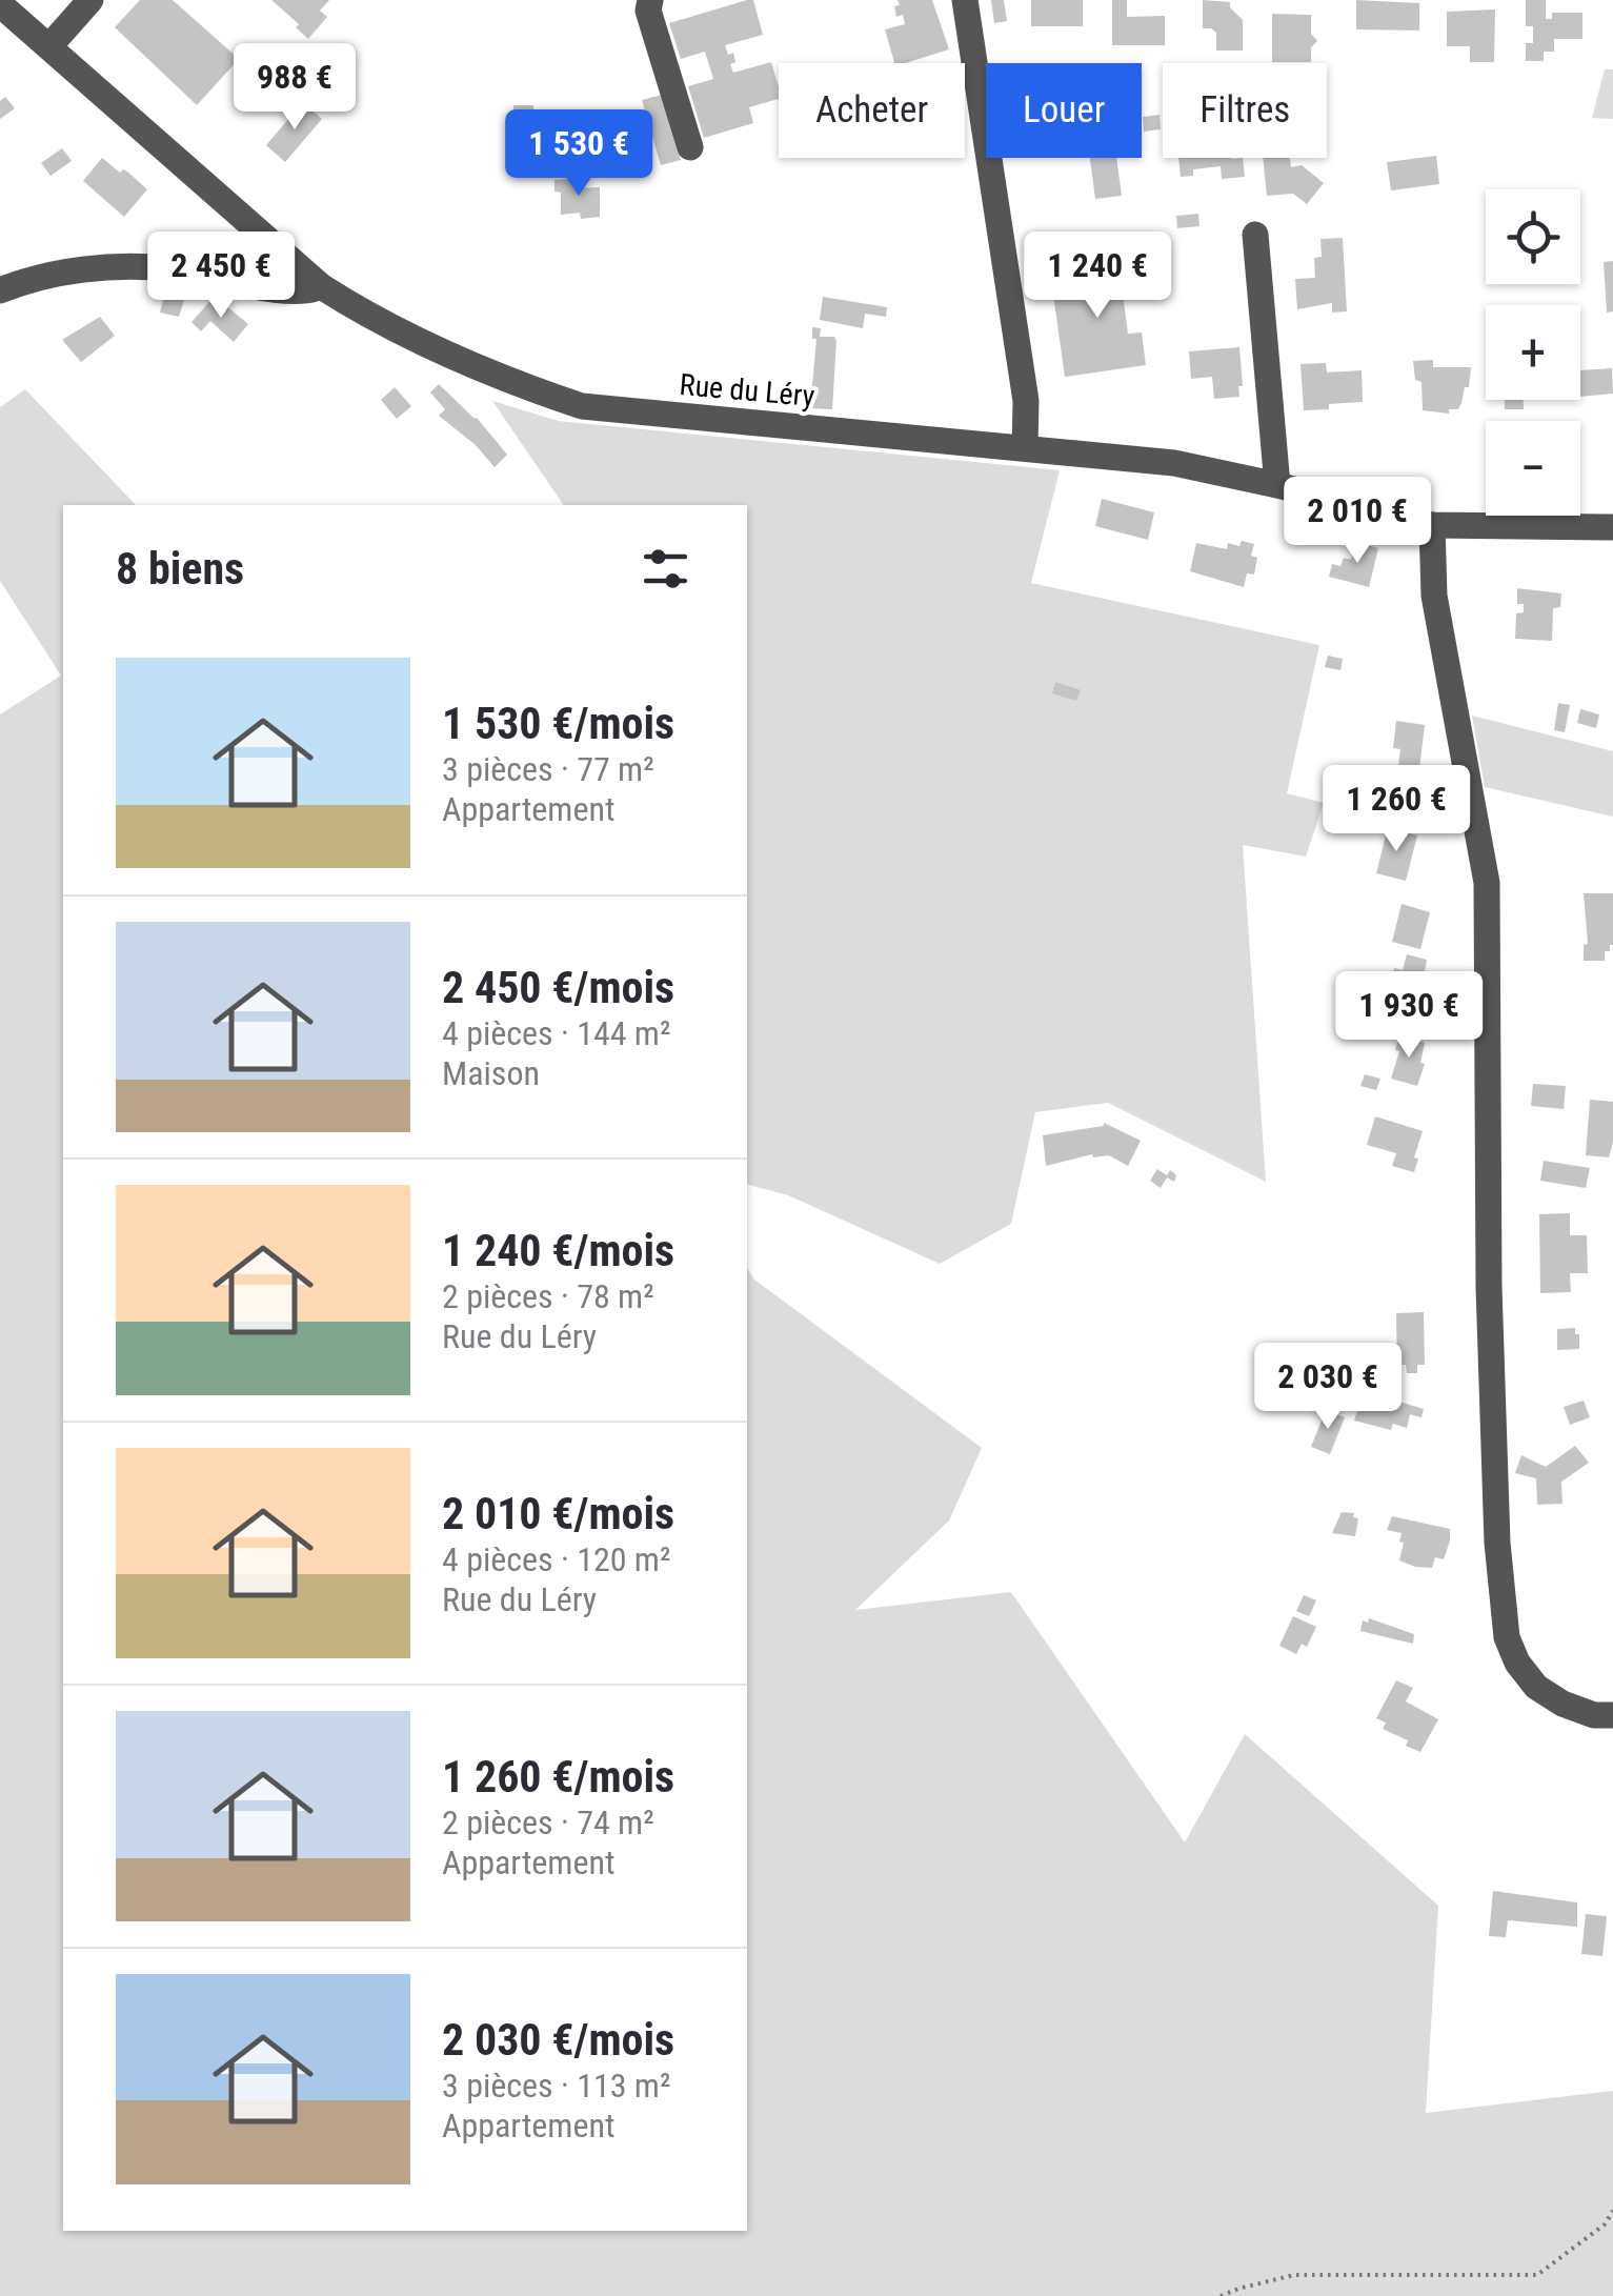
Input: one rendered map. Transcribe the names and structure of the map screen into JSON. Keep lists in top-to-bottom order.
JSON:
{
  "streets": {
    "street": ["Rue du Léry"]
  },
  "page": {
    "price": [
      "988 €",
      "1 530 €",
      "2 450 €",
      "1 240 €",
      "2 010 €",
      "1 260 €",
      "1 930 €",
      "2 030 €"
    ],
    "chip": ["Acheter", "Louer", "Filtres"],
    "map_buttons": ["+", "−"],
    "heading": "8 biens",
    "list": [
      {
        "name": "1 530 €/mois",
        "note": "3 pièces · 77 m² · Appartement"
      },
      {
        "name": "2 450 €/mois",
        "note": "4 pièces · 144 m² · Maison"
      },
      {
        "name": "1 240 €/mois",
        "note": "2 pièces · 78 m² · Rue du Léry"
      },
      {
        "name": "2 010 €/mois",
        "note": "4 pièces · 120 m² · Rue du Léry"
      },
      {
        "name": "1 260 €/mois",
        "note": "2 pièces · 74 m² · Appartement"
      },
      {
        "name": "2 030 €/mois",
        "note": "3 pièces · 113 m² · Appartement"
      }
    ]
  }
}
